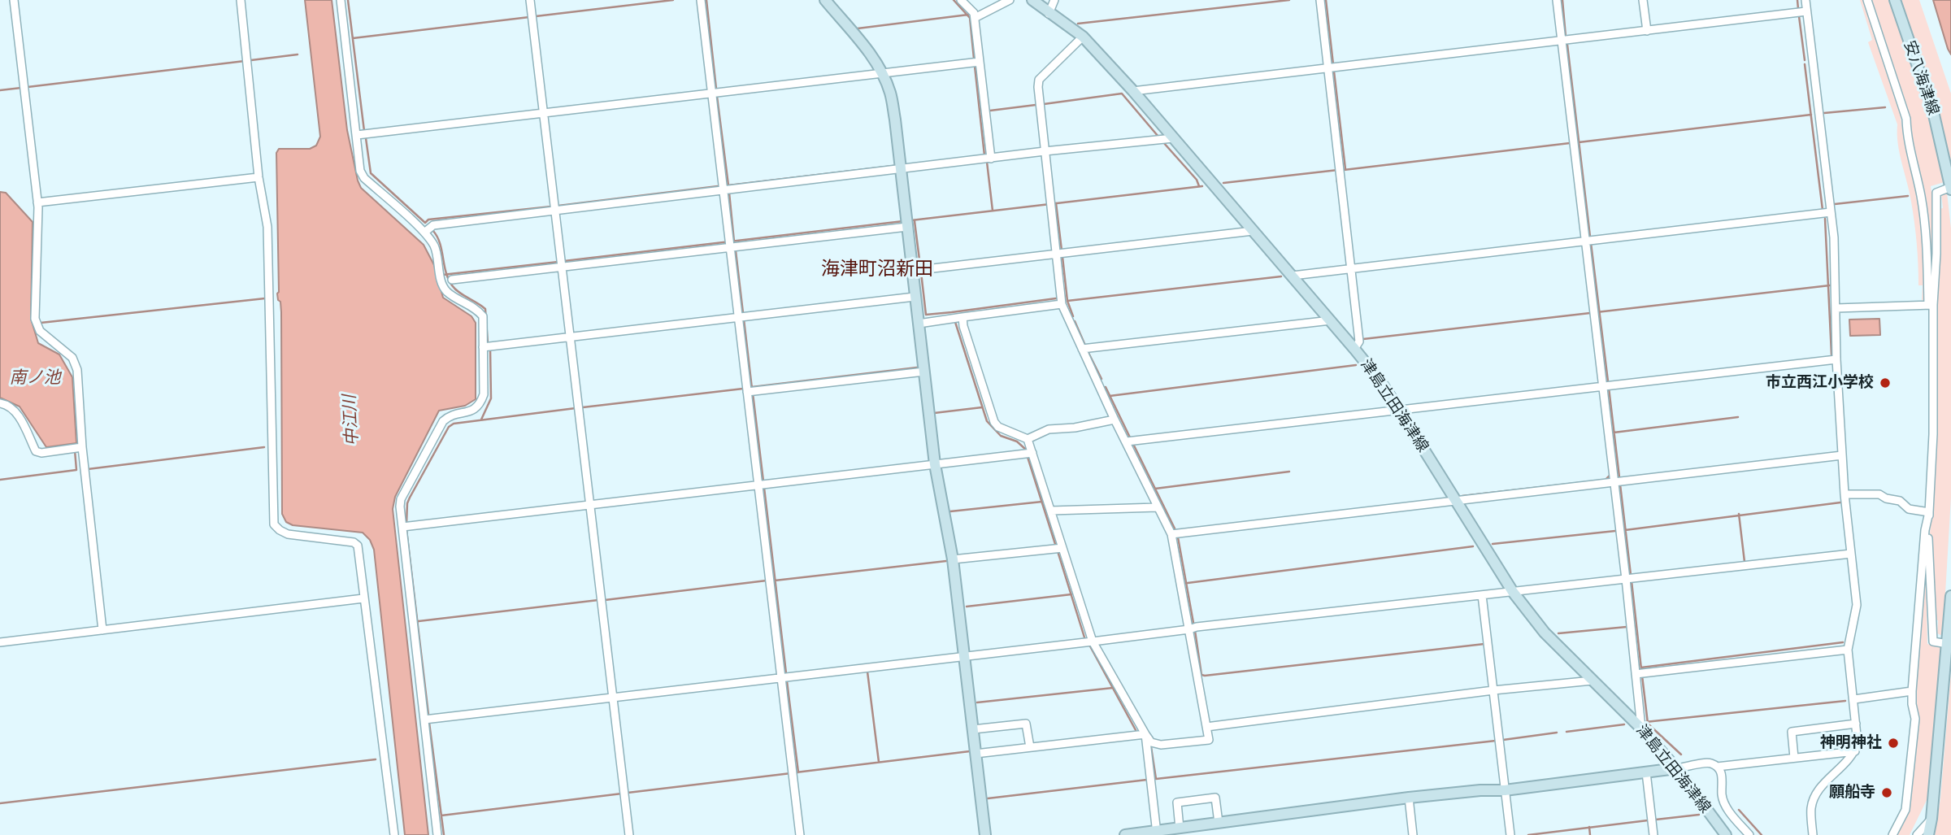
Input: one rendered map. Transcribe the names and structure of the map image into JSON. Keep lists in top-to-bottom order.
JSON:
{
  "streets": {
    "main road": ["安八海津線", "津島立田海津線"]
  },
  "districts": ["海津町沼新田"],
  "water": ["南ノ池", "中江川"],
  "places": ["市立西江小学校", "神明神社", "願船寺"]
}
